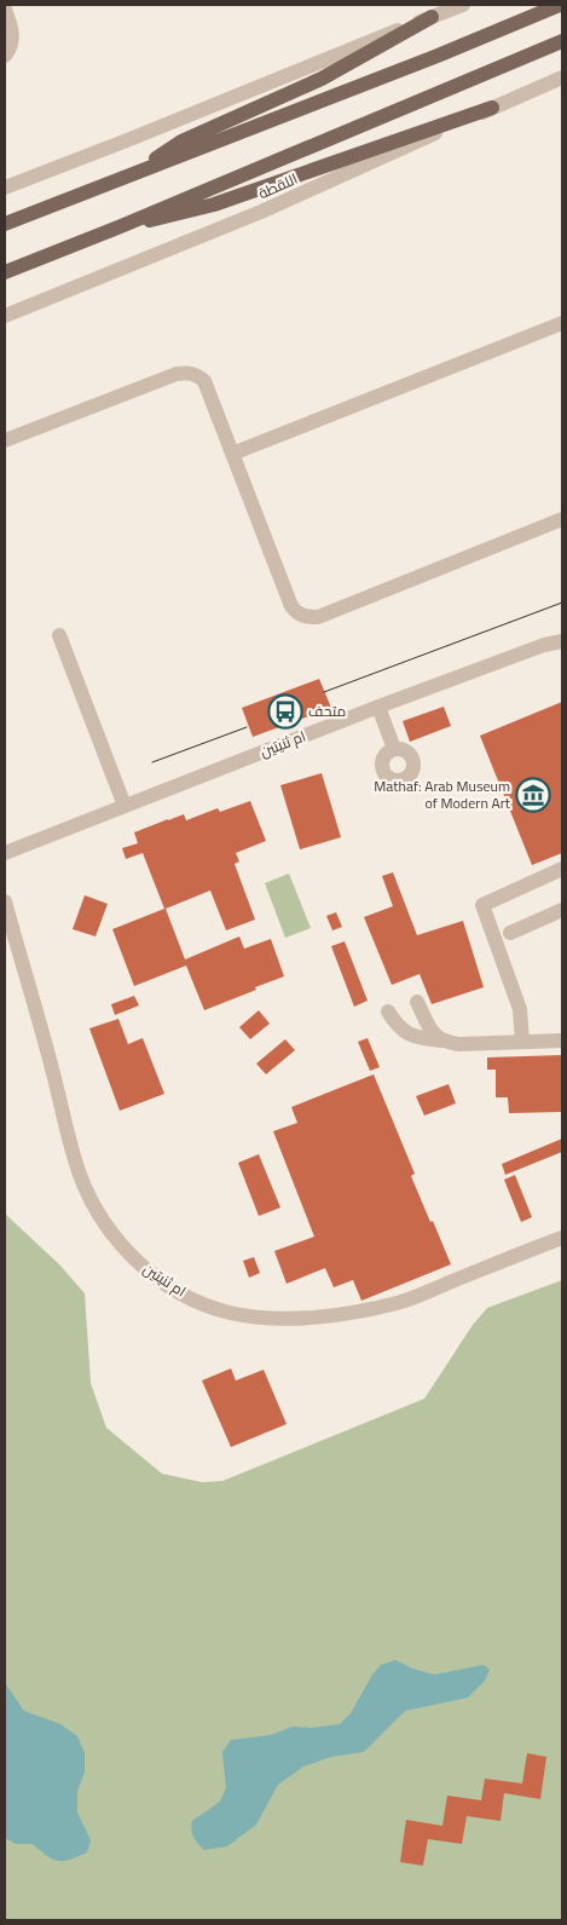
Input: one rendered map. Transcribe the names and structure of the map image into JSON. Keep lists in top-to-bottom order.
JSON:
{
  "streets": {
    "main road": ["اللقطة"],
    "street": ["ام ثنيتين"]
  },
  "places": {
    "bus stop": ["متحف"],
    "museum": ["Mathaf: Arab Museum of Modern Art"]
  }
}
